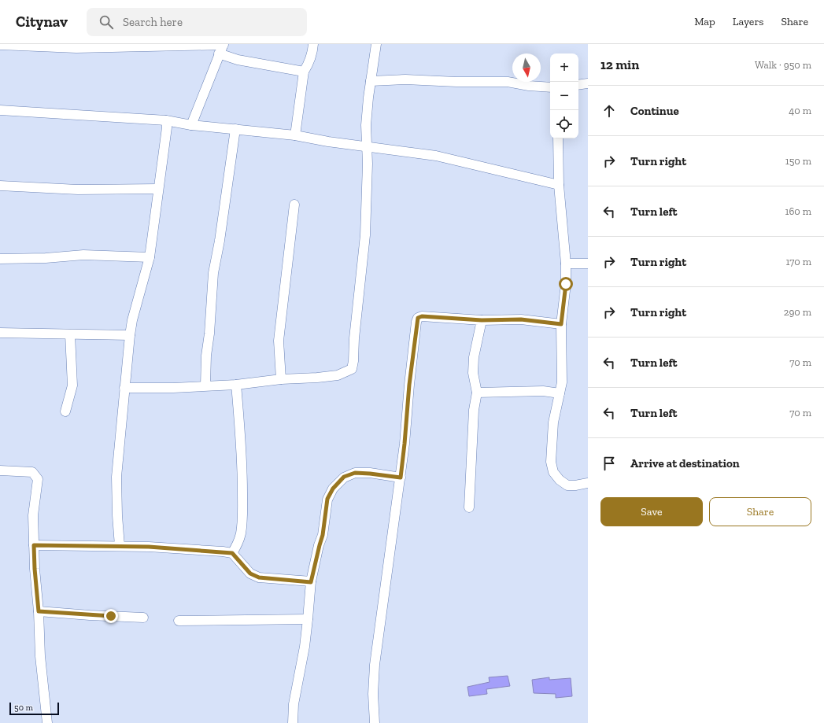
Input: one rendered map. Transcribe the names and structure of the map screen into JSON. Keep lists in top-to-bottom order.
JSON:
{
  "scale_bar": "50 m",
  "north": "bottom",
  "page": {
    "header": "Citynav",
    "search": "Search here",
    "nav": ["Map", "Layers", "Share"],
    "heading": ["12 min", "Walk · 950 m"],
    "map_buttons": ["+", "−"],
    "list": [
      ["Continue", "40 m"],
      ["Turn right", "150 m"],
      ["Turn left", "160 m"],
      ["Turn right", "170 m"],
      ["Turn right", "290 m"],
      ["Turn left", "70 m"],
      ["Turn left", "70 m"],
      "Arrive at destination"
    ],
    "buttons": ["Save", "Share"],
    "scale": "50 m"
  }
}
